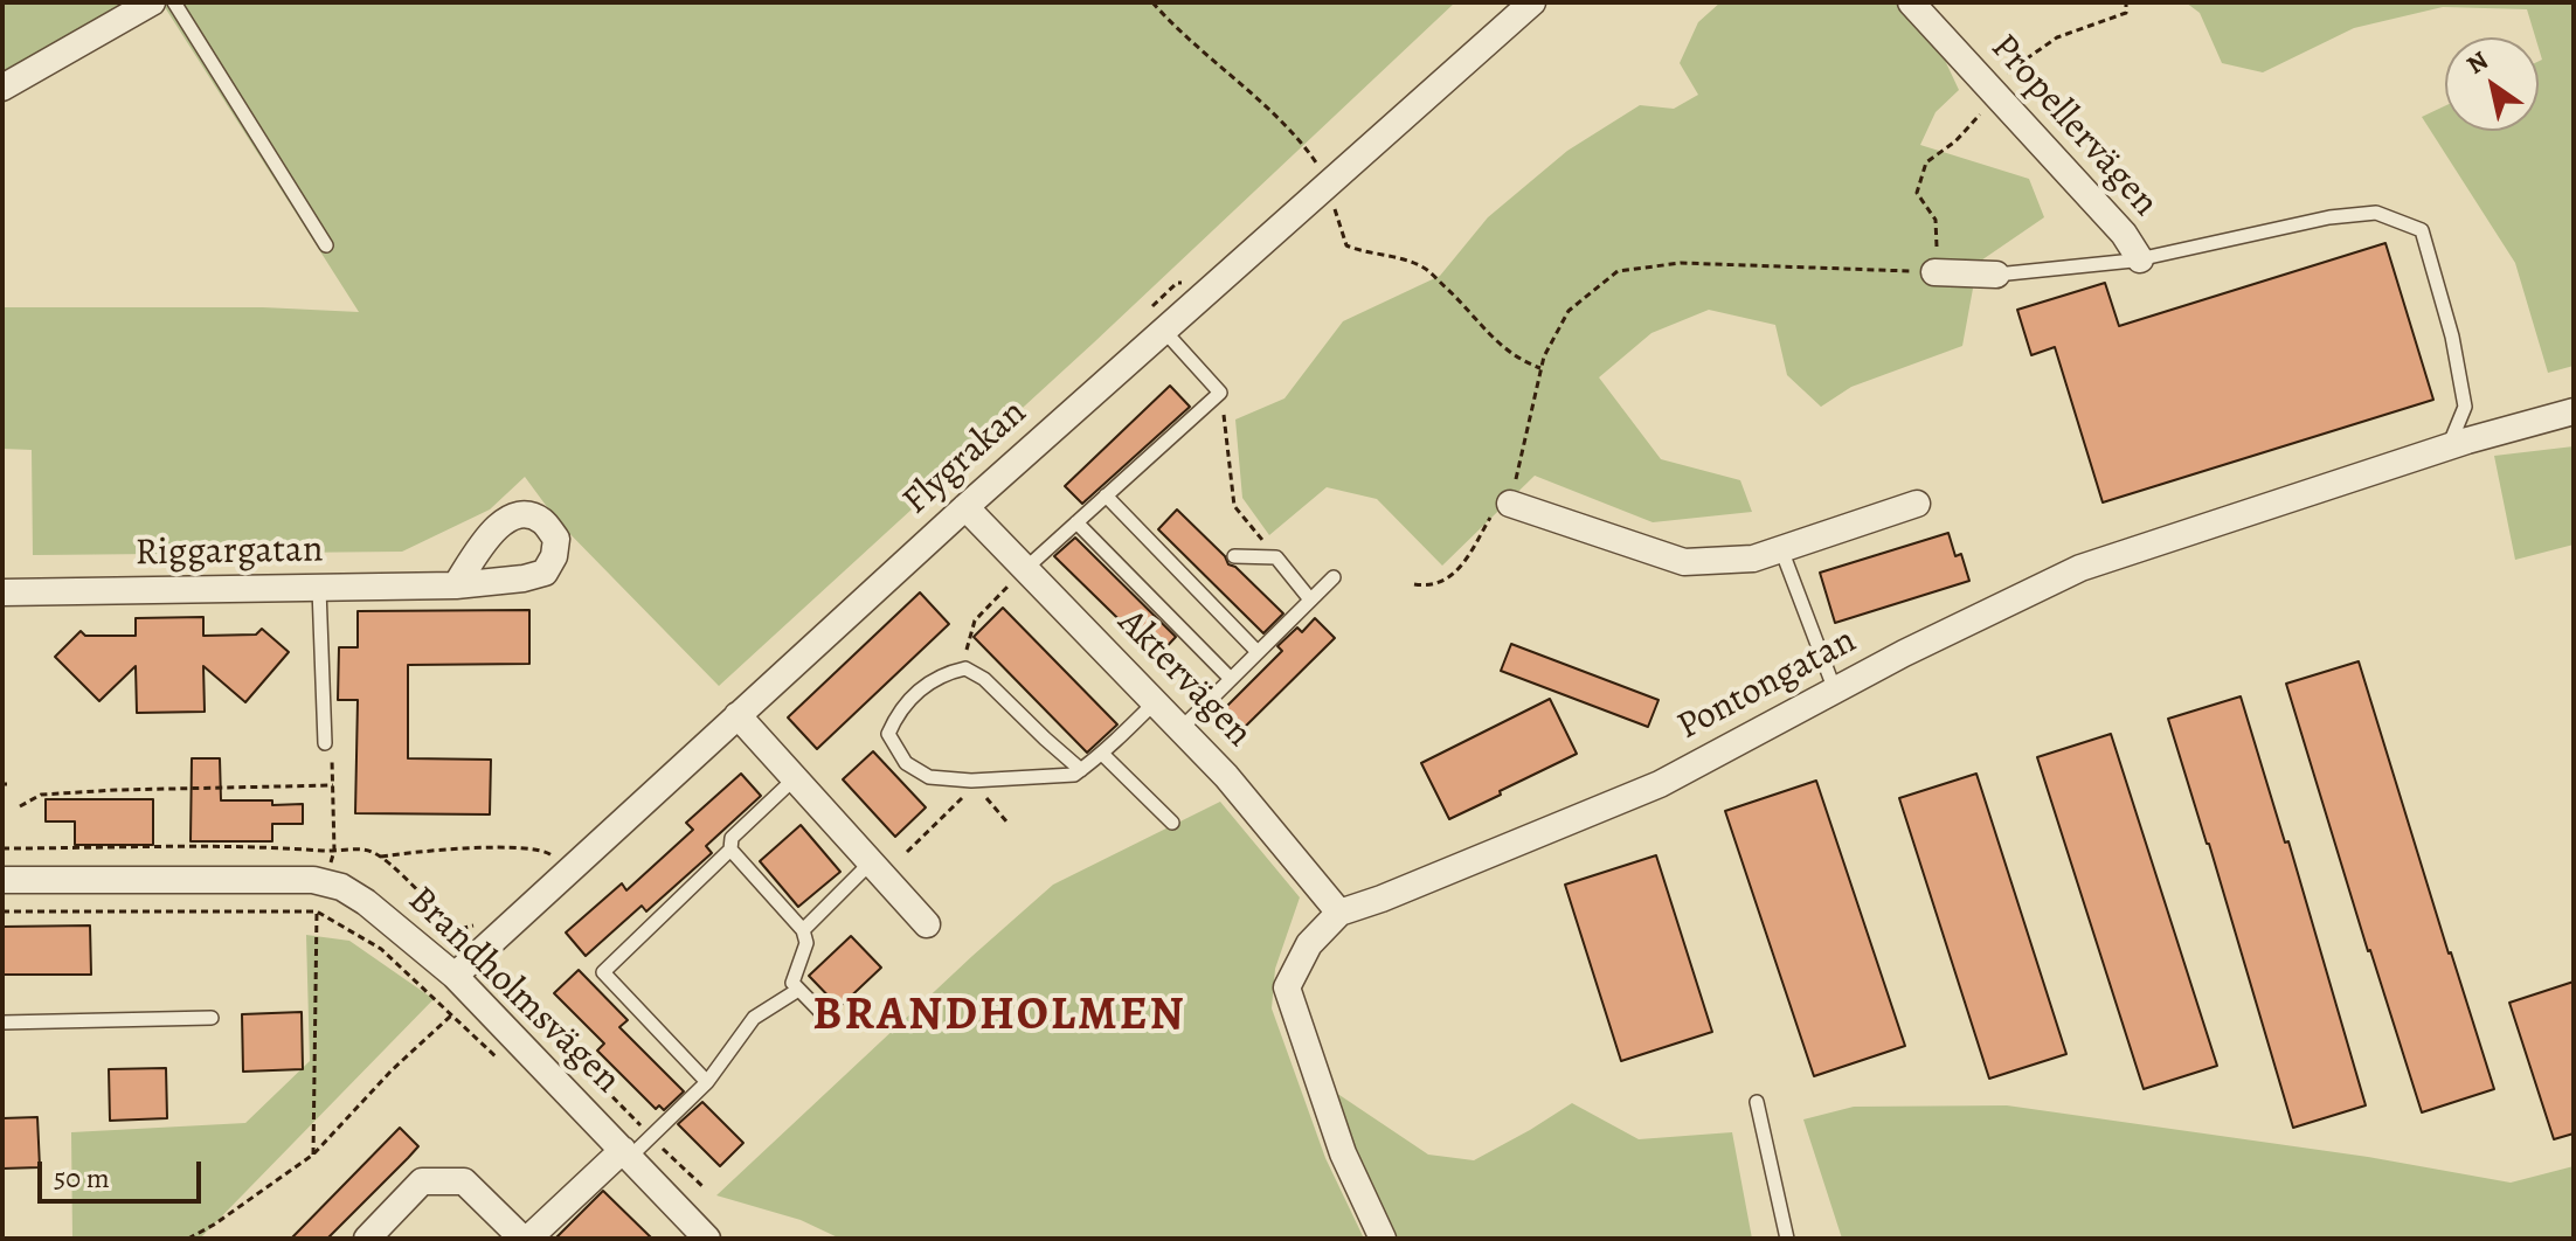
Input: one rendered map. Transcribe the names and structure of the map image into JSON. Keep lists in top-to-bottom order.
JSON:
{
  "streets": {
    "street": [
      "Propellervägen",
      "Flygrakan",
      "Riggargatan",
      "Aktervägen",
      "Pontongatan",
      "Brandholmsvägen"
    ]
  },
  "crossings": [
    ["Flygrakan", "Aktervägen"],
    ["Flygrakan", "Brandholmsvägen"],
    ["Aktervägen", "Pontongatan"]
  ],
  "districts": ["BRANDHOLMEN"],
  "scale_bar": "50 m",
  "north": "top left"
}
